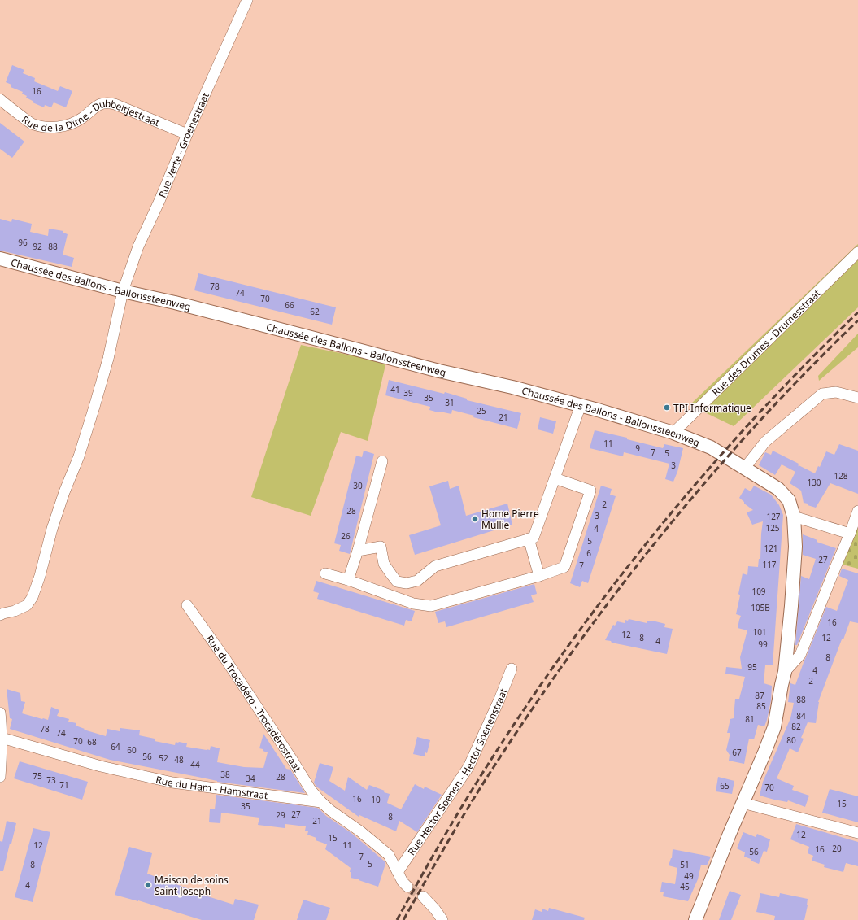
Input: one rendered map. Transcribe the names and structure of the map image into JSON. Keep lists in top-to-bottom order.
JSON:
{
  "streets": {
    "street": [
      "Rue de la Dîme - Dubbeltjestraat",
      "Rue Verte - Groenestraat",
      "Chaussée des Ballons - Ballonssteenweg",
      "Rue des Drumes - Drumesstraat",
      "Rue du Trocadéro - Trocadérostraat",
      "Rue Hector Soenen - Hector Soenenstraat",
      "Rue du Ham - Hamstraat"
    ]
  },
  "crossings": [
    ["Rue de la Dîme - Dubbeltjestraat", "Rue Verte - Groenestraat"],
    ["Rue Verte - Groenestraat", "Chaussée des Ballons - Ballonssteenweg"],
    ["Chaussée des Ballons - Ballonssteenweg", "Rue des Drumes - Drumesstraat"],
    ["Rue du Trocadéro - Trocadérostraat", "Rue du Ham - Hamstraat"]
  ],
  "places": ["TPI Informatique", "Home Pierre Mullie", "Maison de soins Saint Joseph"],
  "house_numbers": [
    "16",
    "96",
    "92",
    "88",
    "78",
    "74",
    "70",
    "66",
    "62",
    "41",
    "39",
    "35",
    "31",
    "25",
    "21",
    "11",
    "9",
    "7",
    "5",
    "3",
    "128",
    "130",
    "30",
    "2",
    "28",
    "3",
    "127",
    "125",
    "4",
    "26",
    "5",
    "121",
    "6",
    "27",
    "117",
    "7",
    "109",
    "105B",
    "16",
    "101",
    "12",
    "8",
    "12",
    "4",
    "99",
    "8",
    "95",
    "4",
    "2",
    "87",
    "88",
    "85",
    "84",
    "81",
    "82",
    "78",
    "74",
    "80",
    "70",
    "68",
    "64",
    "60",
    "67",
    "56",
    "52",
    "48",
    "44",
    "38",
    "75",
    "28",
    "34",
    "73",
    "71",
    "65",
    "70",
    "16",
    "10",
    "15",
    "35",
    "27",
    "29",
    "8",
    "21",
    "12",
    "15",
    "12",
    "11",
    "20",
    "16",
    "56",
    "7",
    "5",
    "8",
    "51",
    "49",
    "4",
    "45"
  ]
}
